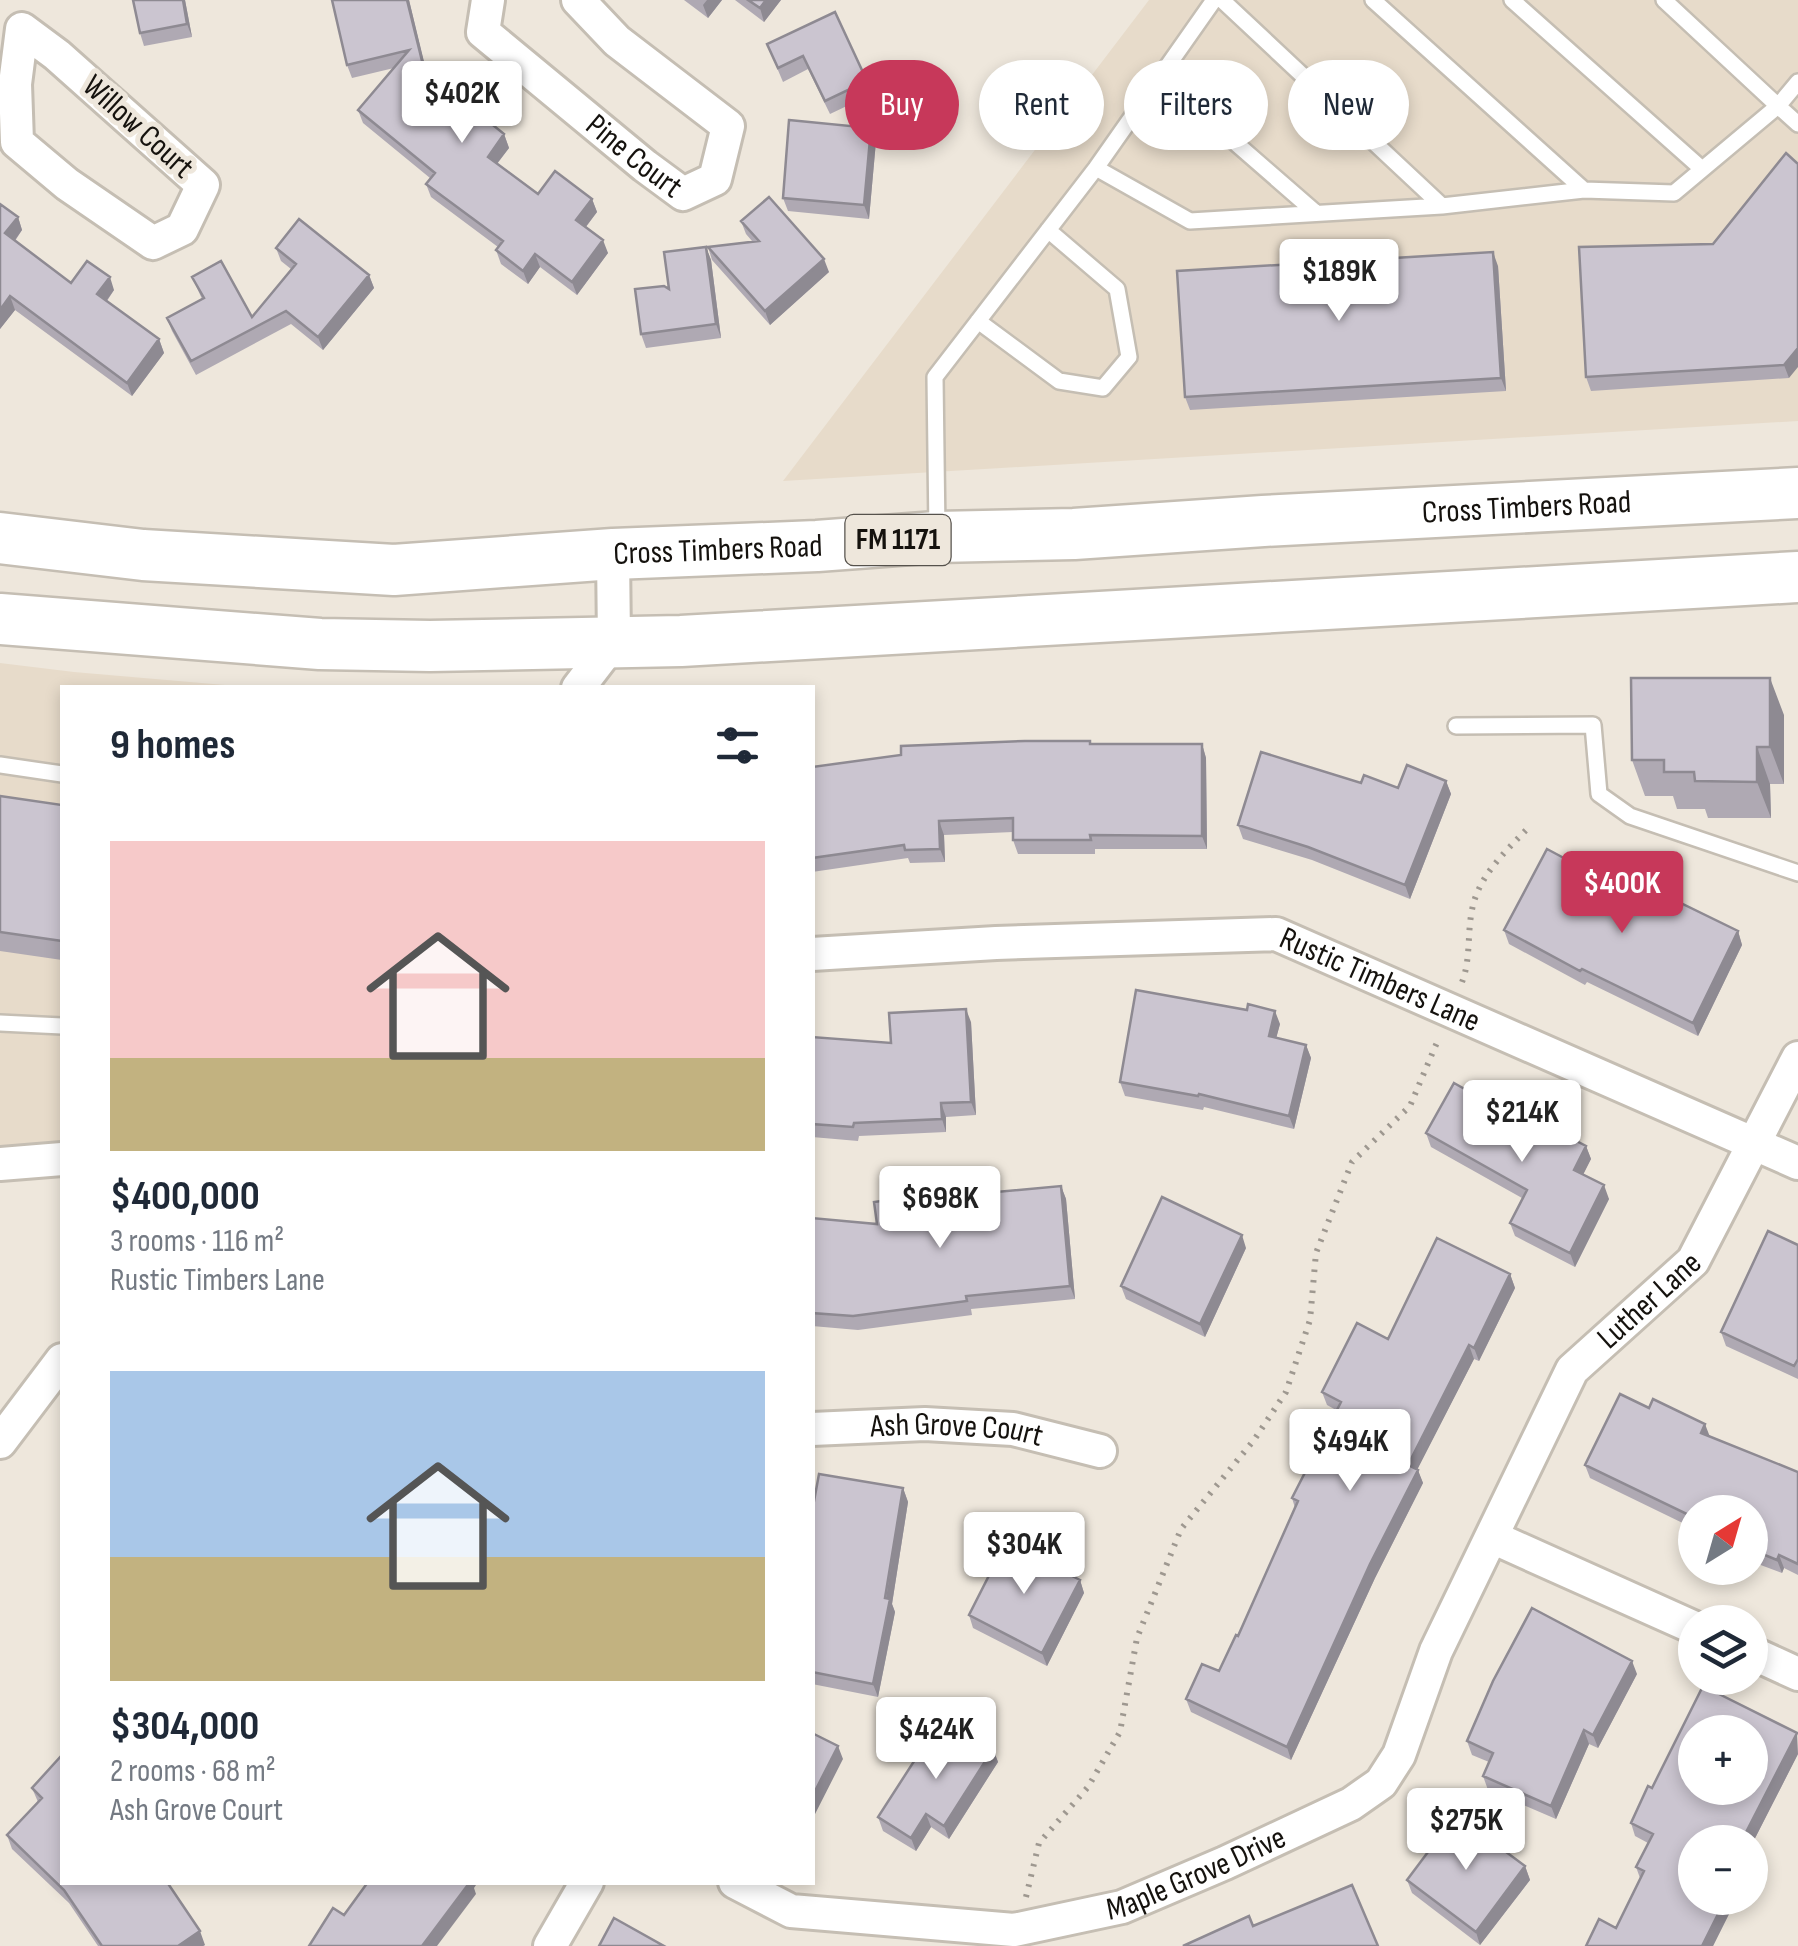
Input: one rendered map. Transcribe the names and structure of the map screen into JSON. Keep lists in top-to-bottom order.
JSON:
{
  "streets": {
    "main road": ["Cross Timbers Road", "FM 1171"],
    "street": [
      "Willow Court",
      "Pine Court",
      "Rustic Timbers Lane",
      "Luther Lane",
      "Ash Grove Court",
      "Maple Grove Drive"
    ]
  },
  "crossings": [
    ["Rustic Timbers Lane", "Luther Lane"],
    ["Luther Lane", "Maple Grove Drive"]
  ],
  "north": "top right",
  "page": {
    "chip": [
      "Buy",
      "Rent",
      "Filters",
      "New"
    ],
    "price": [
      "$402K",
      "$189K",
      "$400K",
      "$214K",
      "$698K",
      "$494K",
      "$304K",
      "$424K",
      "$275K"
    ],
    "heading": "9 homes",
    "list": [
      {
        "name": "$400,000",
        "note": "3 rooms · 116 m² · Rustic Timbers Lane"
      },
      {
        "name": "$304,000",
        "note": "2 rooms · 68 m² · Ash Grove Court"
      }
    ],
    "map_buttons": ["+", "−"]
  }
}
